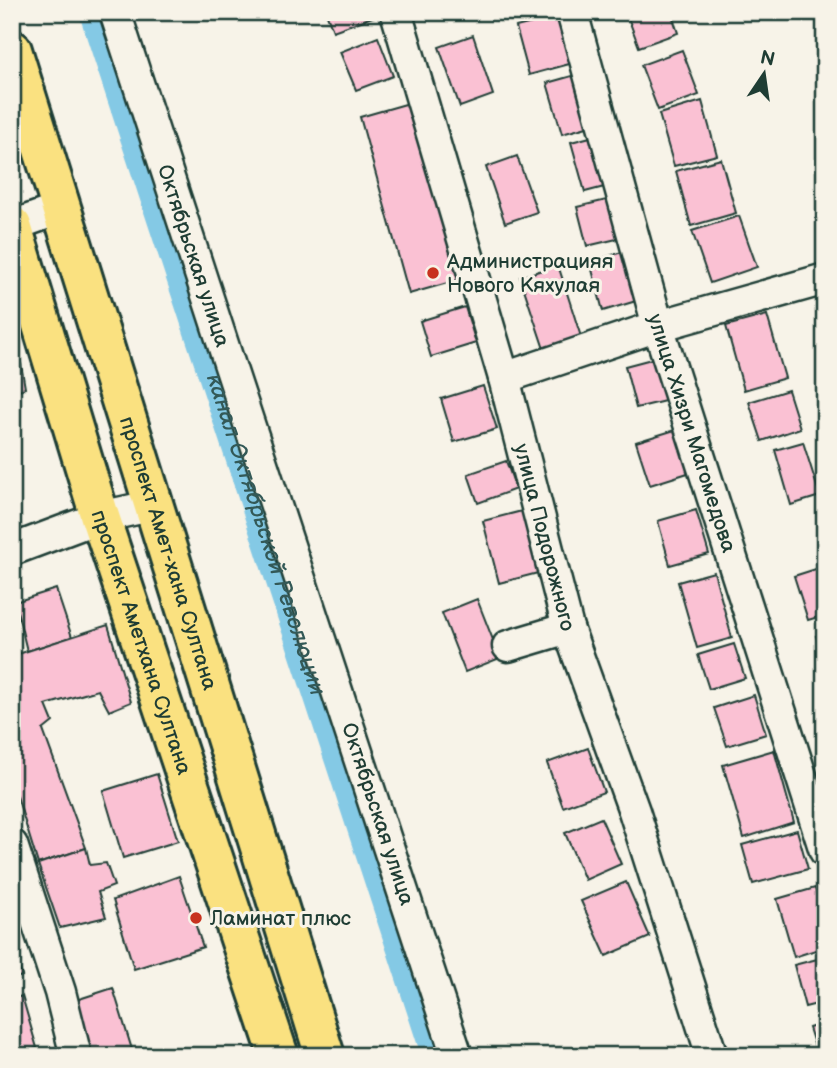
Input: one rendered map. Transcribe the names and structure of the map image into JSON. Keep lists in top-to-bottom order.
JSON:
{
  "streets": {
    "main road": ["проспект Амет-хана Султана", "проспект Аметхана Султана"],
    "street": ["Октябрьская улица", "улица Хизри Магомедова", "улица Подорожного"]
  },
  "water": ["канал Октябрьской Революции"],
  "places": ["Администрацияя Нового Кяхулая", "Ламинат плюс"],
  "north": "top"
}
